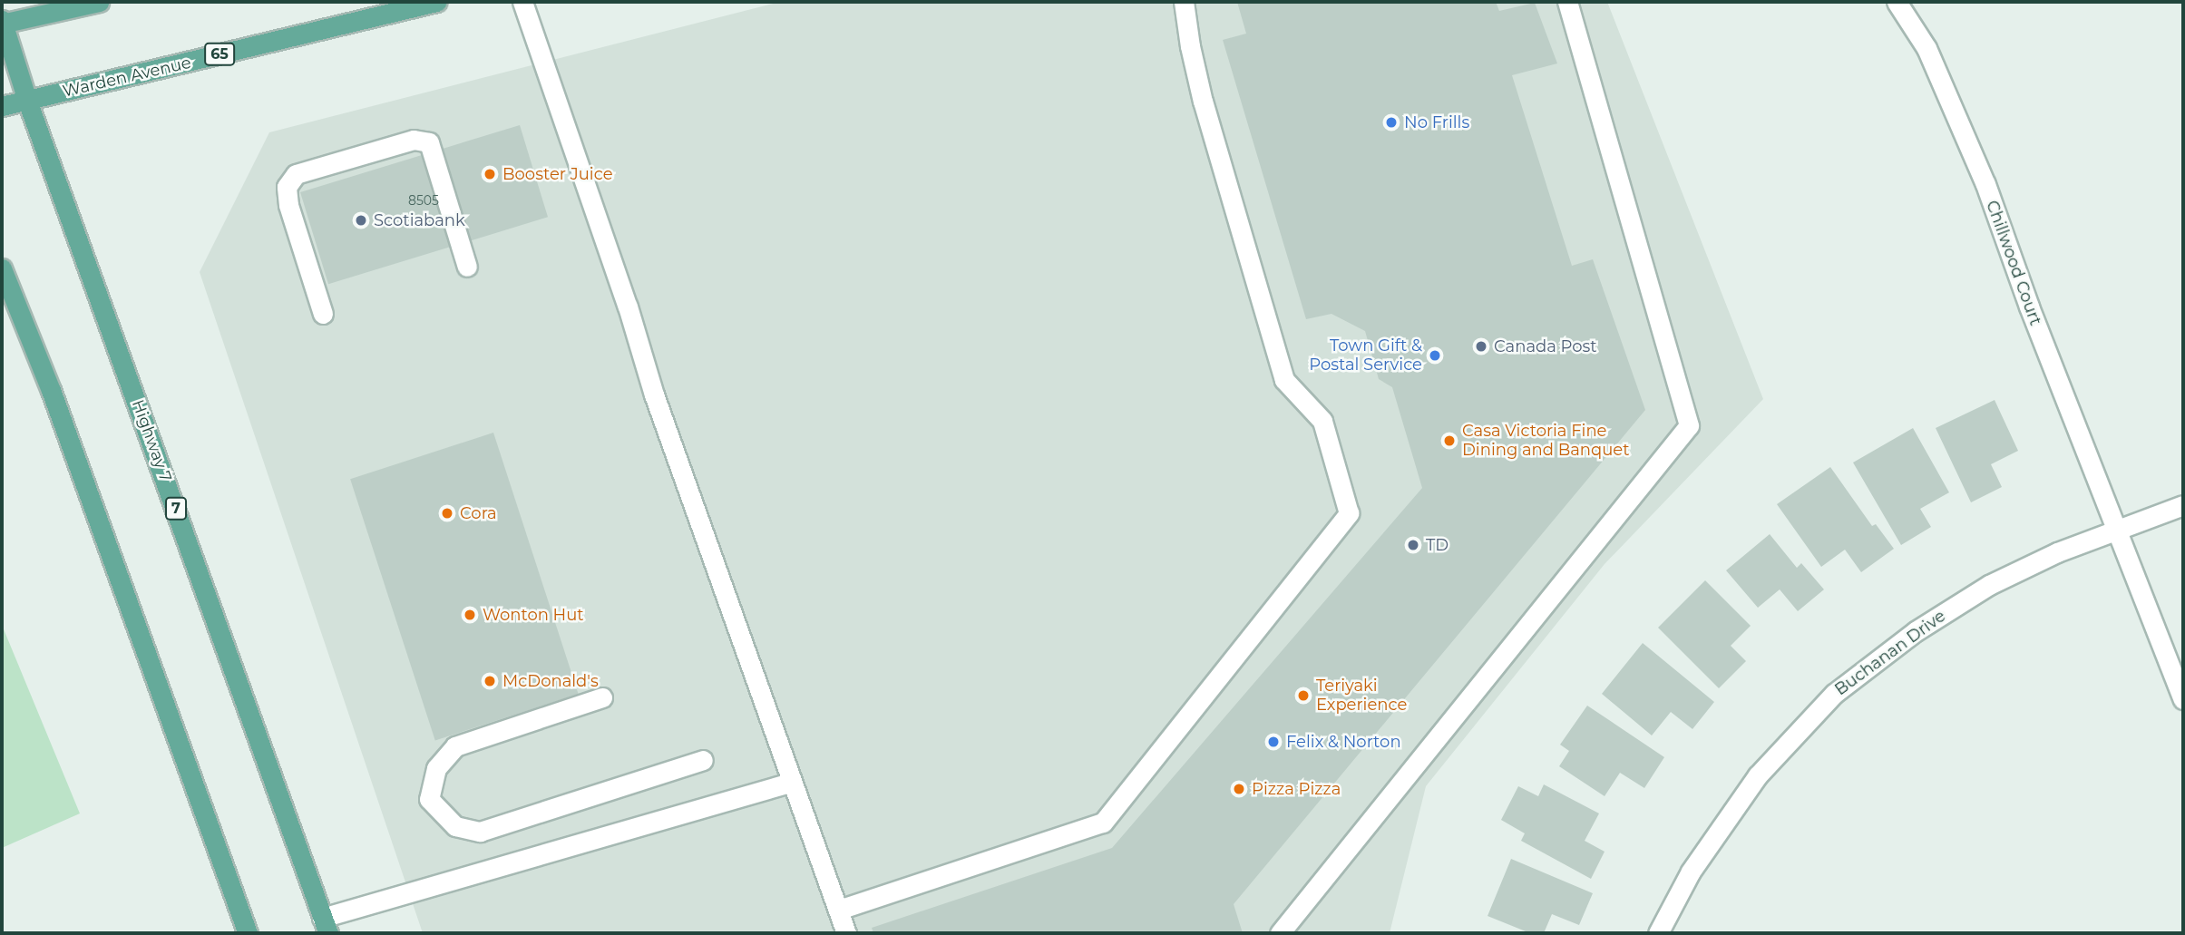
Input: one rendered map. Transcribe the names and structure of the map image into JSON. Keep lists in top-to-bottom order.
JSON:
{
  "streets": {
    "main road": [
      "65",
      "Warden Avenue",
      "Highway 7",
      "7"
    ],
    "street": ["Chillwood Court", "Buchanan Drive"]
  },
  "crossings": [
    ["Warden Avenue", "Highway 7"],
    ["Chillwood Court", "Buchanan Drive"]
  ],
  "places": [
    "No Frills",
    "Booster Juice",
    "Scotiabank",
    "Canada Post",
    "Town Gift & Postal Service",
    "Casa Victoria Fine Dining and Banquet",
    "Cora",
    "TD",
    "Wonton Hut",
    "McDonald's",
    "Teriyaki Experience",
    "Felix & Norton",
    "Pizza Pizza"
  ],
  "house_numbers": ["8505"]
}
